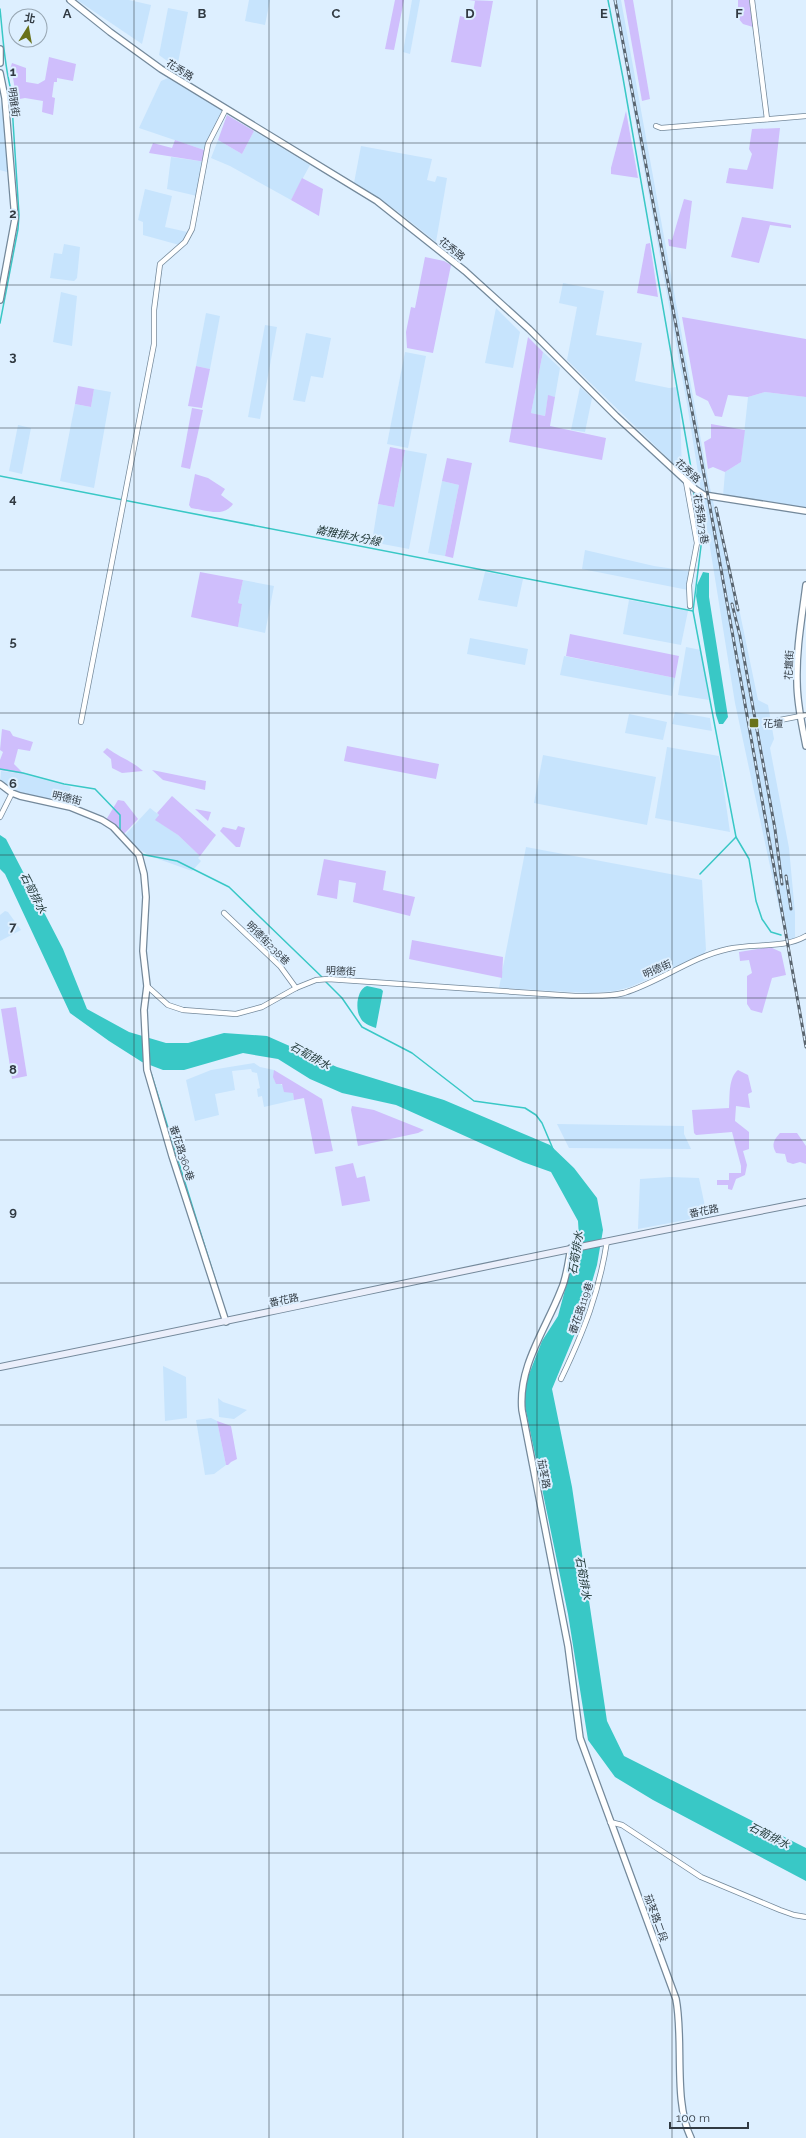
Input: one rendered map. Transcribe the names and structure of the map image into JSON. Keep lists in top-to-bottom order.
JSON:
{
  "streets": {
    "main road": ["番花路"],
    "street": [
      "花秀路",
      "明雅街",
      "花秀路73巷",
      "花壇街",
      "明德街",
      "明德街238巷",
      "番花路360巷",
      "番花路119巷",
      "茄苳路",
      "茄苳路二段"
    ]
  },
  "crossings": [
    ["花秀路", "花秀路73巷"],
    ["明德街", "明德街238巷"],
    ["明德街", "番花路360巷"],
    ["番花路360巷", "番花路"],
    ["番花路", "番花路119巷"],
    ["番花路", "茄苳路"],
    ["茄苳路", "茄苳路二段"]
  ],
  "water": ["崙雅排水分線", "石筍排水"],
  "places": {
    "transit": ["花壇"]
  },
  "scale_bar": "100 m",
  "north": "top",
  "grid": {
    "columns": [
      "A",
      "B",
      "C",
      "D",
      "E",
      "F"
    ],
    "rows": [
      "1",
      "2",
      "3",
      "4",
      "5",
      "6",
      "7",
      "8",
      "9"
    ]
  }
}
